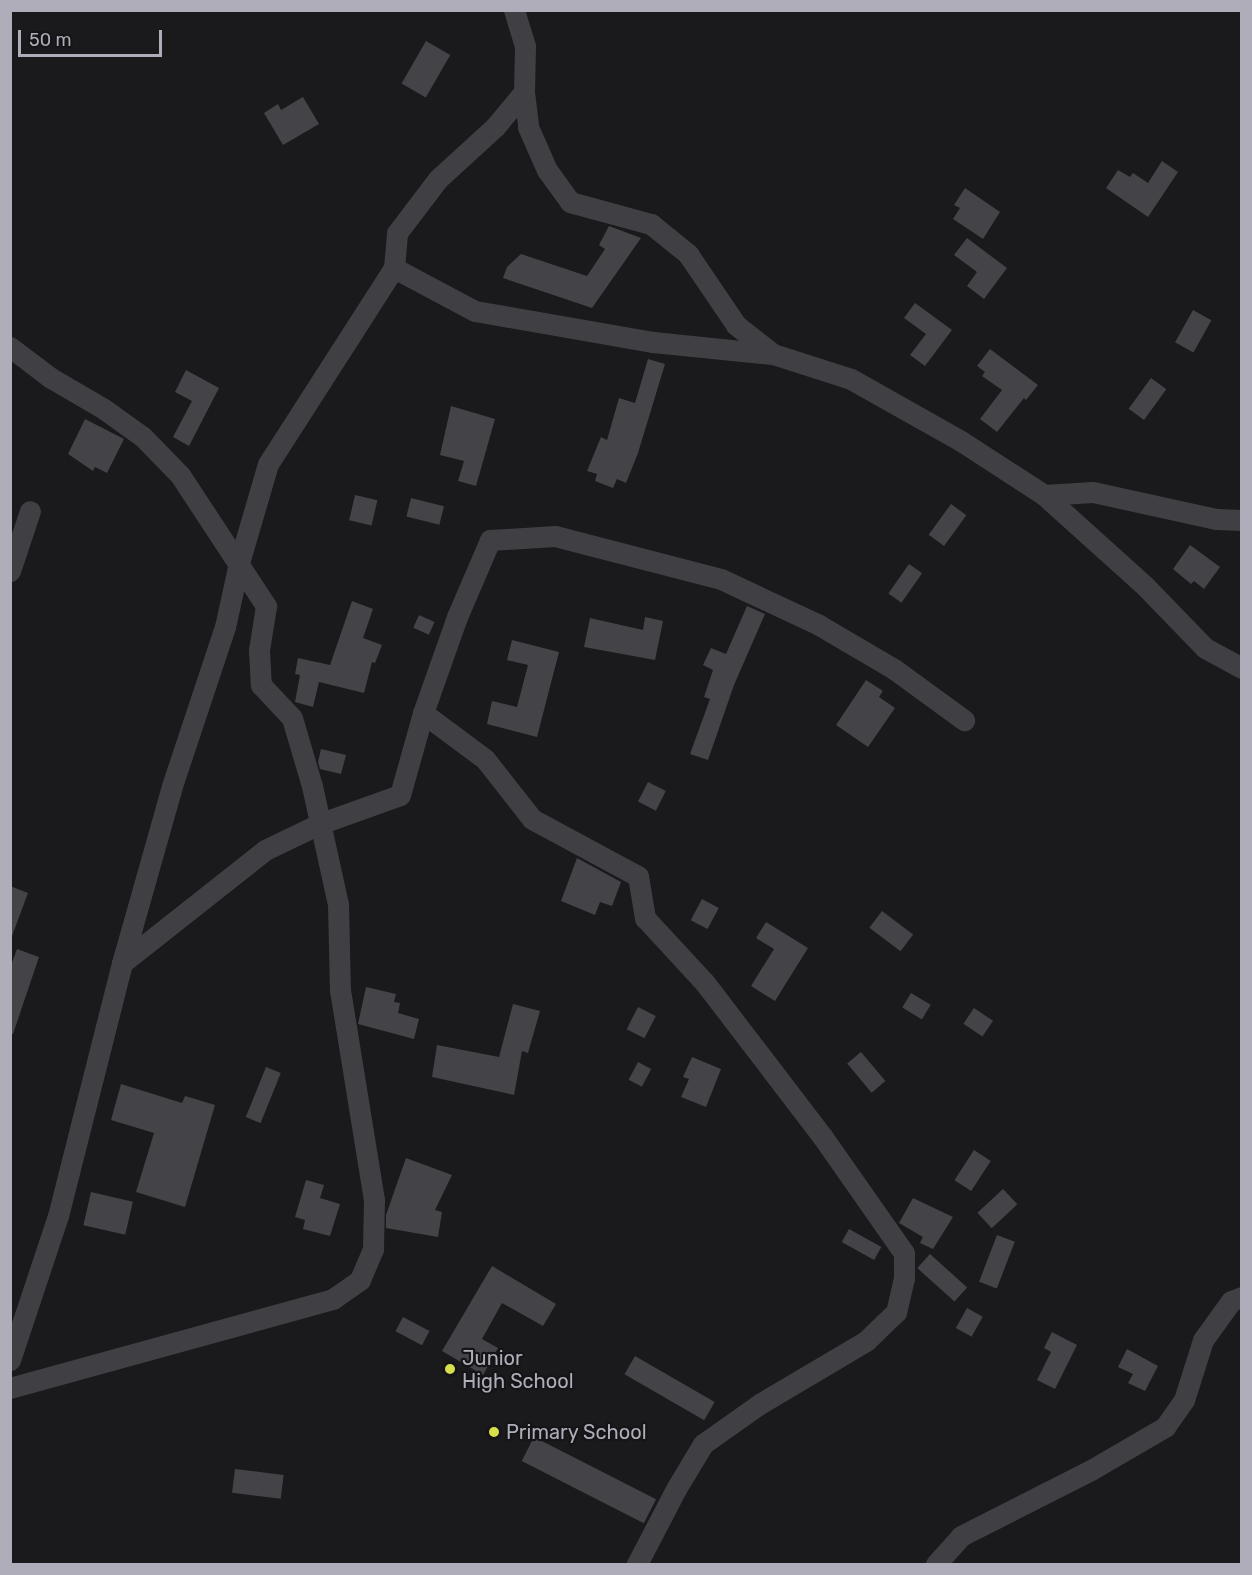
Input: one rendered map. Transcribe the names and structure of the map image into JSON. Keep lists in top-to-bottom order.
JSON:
{
  "places": ["Junior High School", "Primary School"],
  "scale_bar": "50 m"
}
